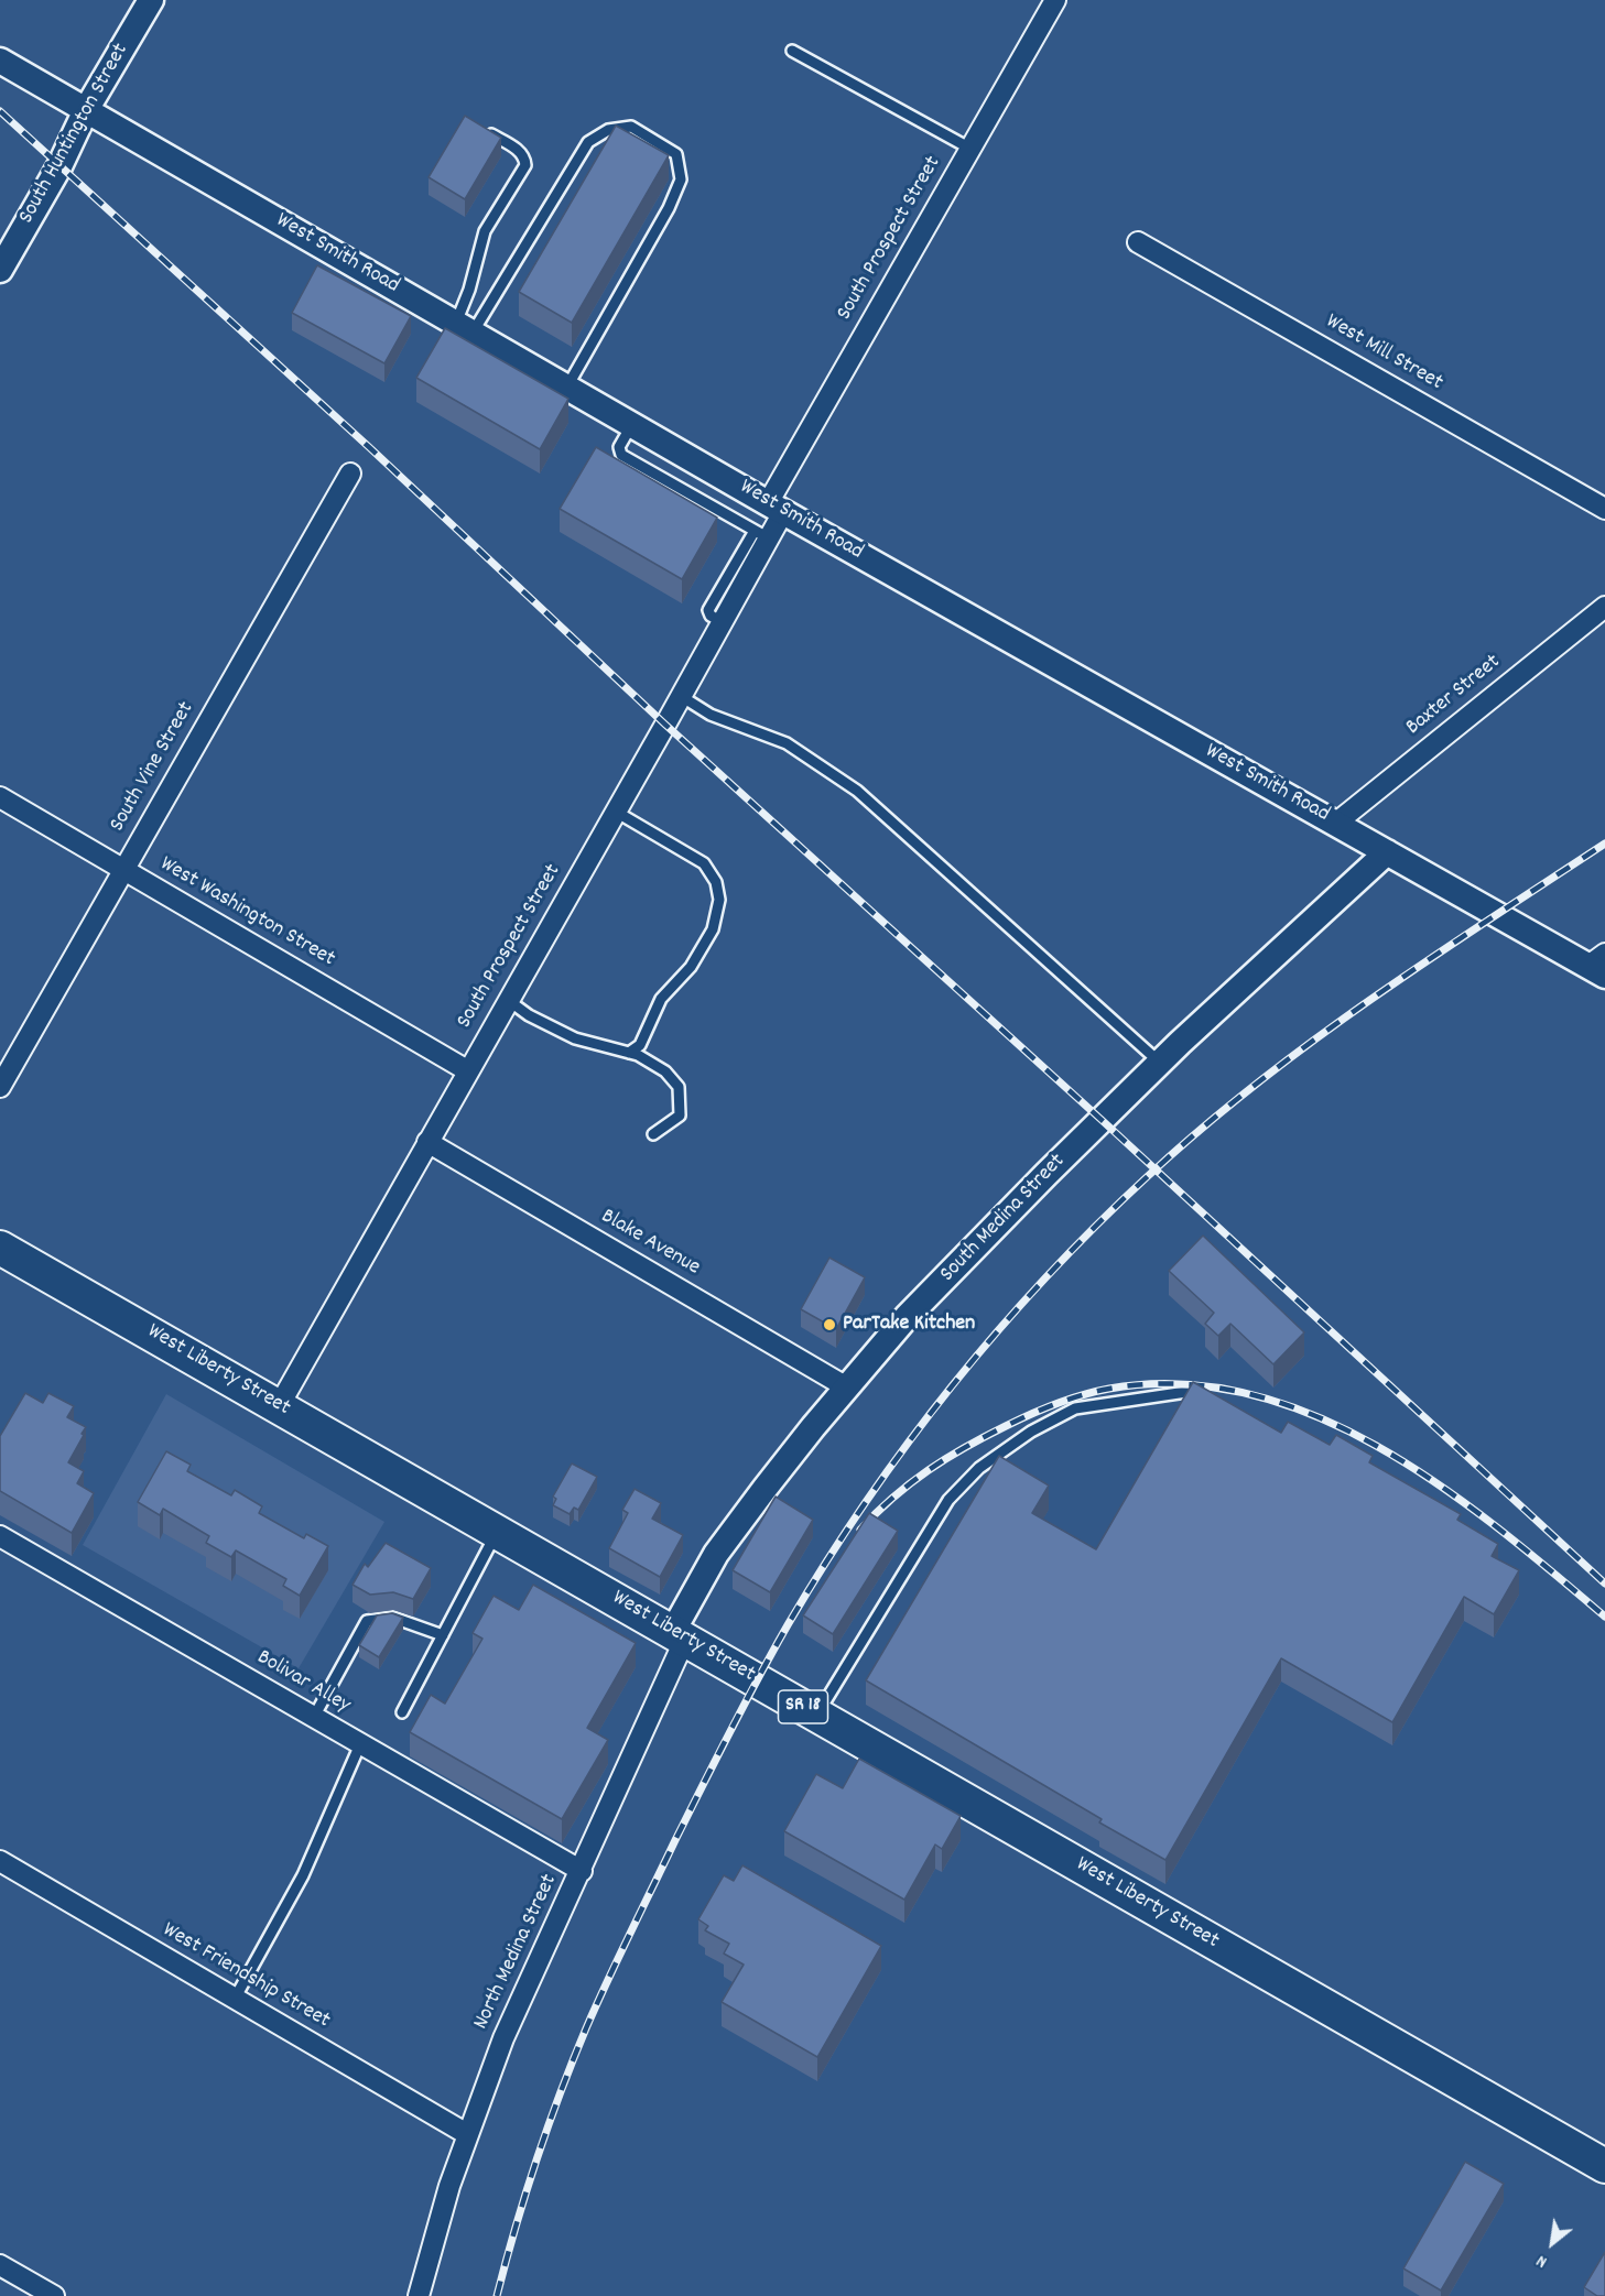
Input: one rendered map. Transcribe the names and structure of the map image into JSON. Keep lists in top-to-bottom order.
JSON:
{
  "streets": {
    "highway": ["West Liberty Street", "SR 18"],
    "street": [
      "South Huntington Street",
      "South Prospect Street",
      "West Smith Road",
      "West Mill Street",
      "Baxter Street",
      "South Vine Street",
      "West Washington Street",
      "South Medina Street",
      "Blake Avenue",
      "Bolivar Alley",
      "North Medina Street",
      "West Friendship Street"
    ]
  },
  "crossings": [
    ["South Huntington Street", "West Smith Road"],
    ["South Prospect Street", "West Smith Road"],
    ["South Prospect Street", "West Washington Street"],
    ["South Prospect Street", "Blake Avenue"],
    ["South Prospect Street", "West Liberty Street"],
    ["West Smith Road", "Baxter Street"],
    ["West Smith Road", "South Medina Street"],
    ["South Vine Street", "West Washington Street"],
    ["South Medina Street", "Blake Avenue"],
    ["South Medina Street", "West Liberty Street"],
    ["South Medina Street", "North Medina Street"],
    ["West Liberty Street", "North Medina Street"],
    ["Bolivar Alley", "North Medina Street"],
    ["North Medina Street", "West Friendship Street"]
  ],
  "places": ["ParTake Kitchen"],
  "north": "bottom left"
}
